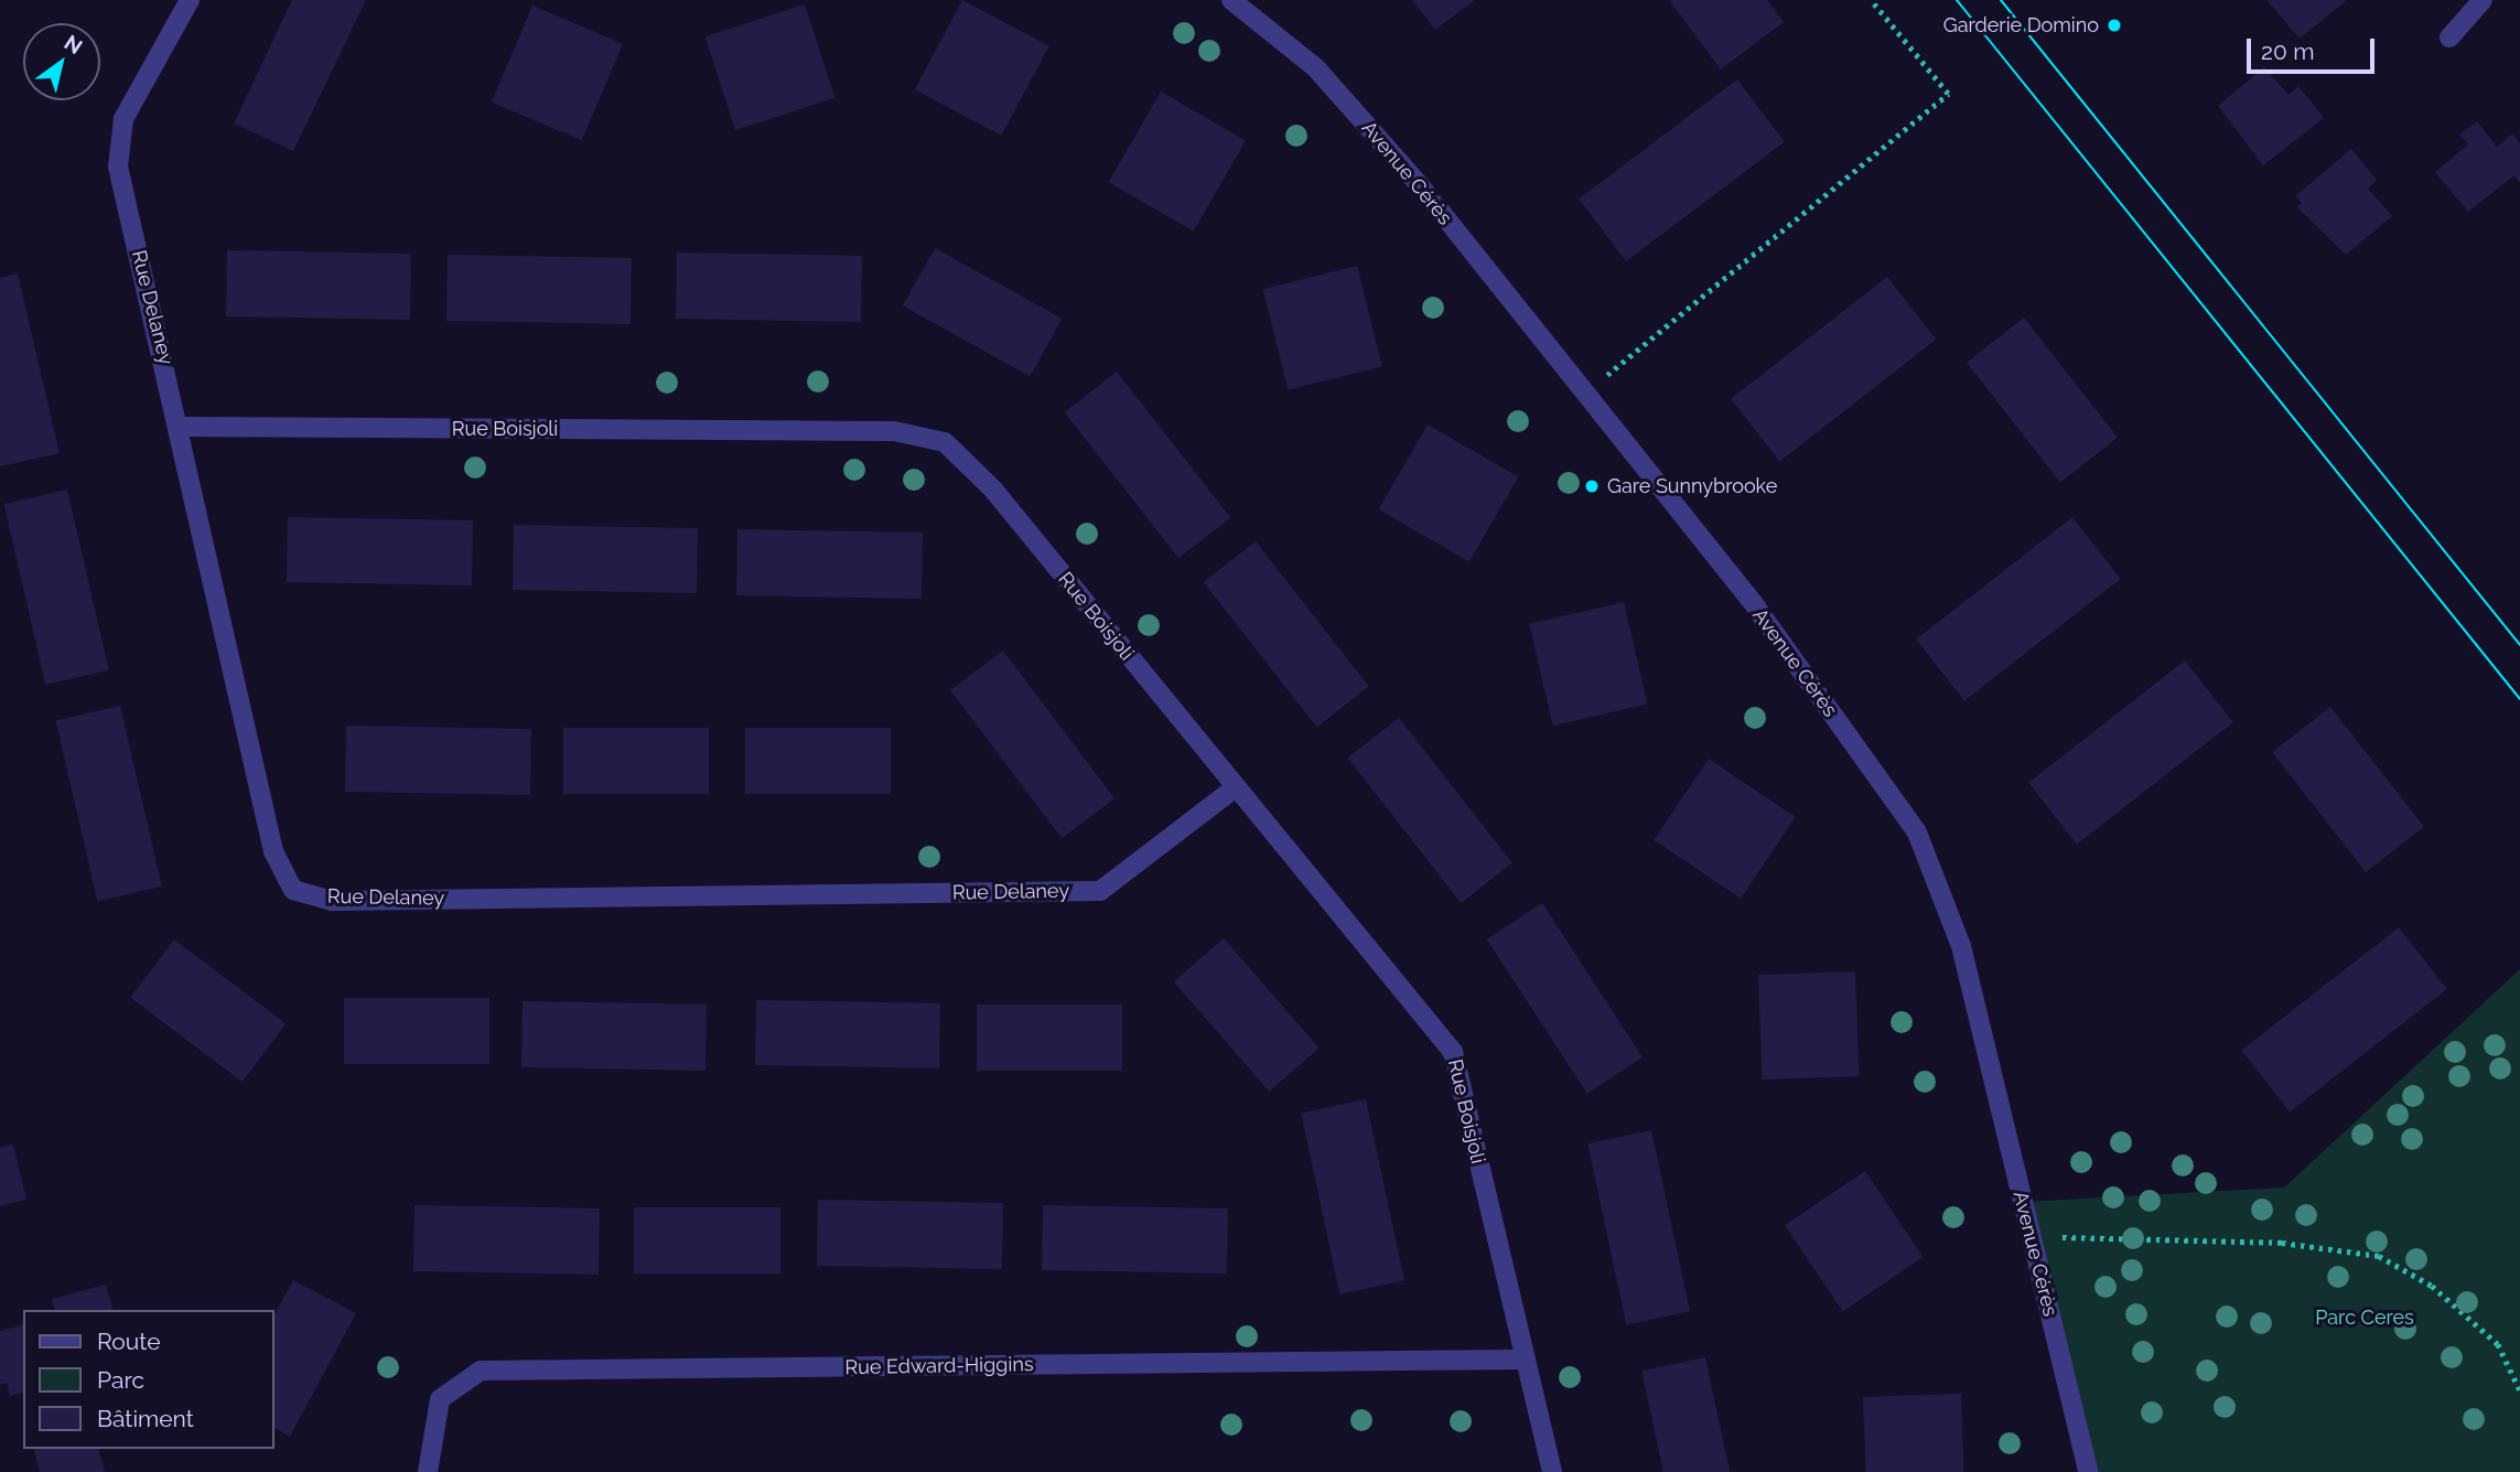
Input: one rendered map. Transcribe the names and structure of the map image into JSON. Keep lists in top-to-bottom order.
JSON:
{
  "streets": {
    "street": [
      "Avenue Cérès",
      "Rue Delaney",
      "Rue Boisjoli",
      "Rue Edward-Higgins"
    ]
  },
  "crossings": [
    ["Rue Delaney", "Rue Boisjoli"],
    ["Rue Boisjoli", "Rue Edward-Higgins"]
  ],
  "parks": ["Parc Ceres"],
  "places": ["Garderie Domino", "Gare Sunnybrooke"],
  "legend": ["Route", "Parc", "Bâtiment"],
  "scale_bar": "20 m",
  "north": "top right"
}
